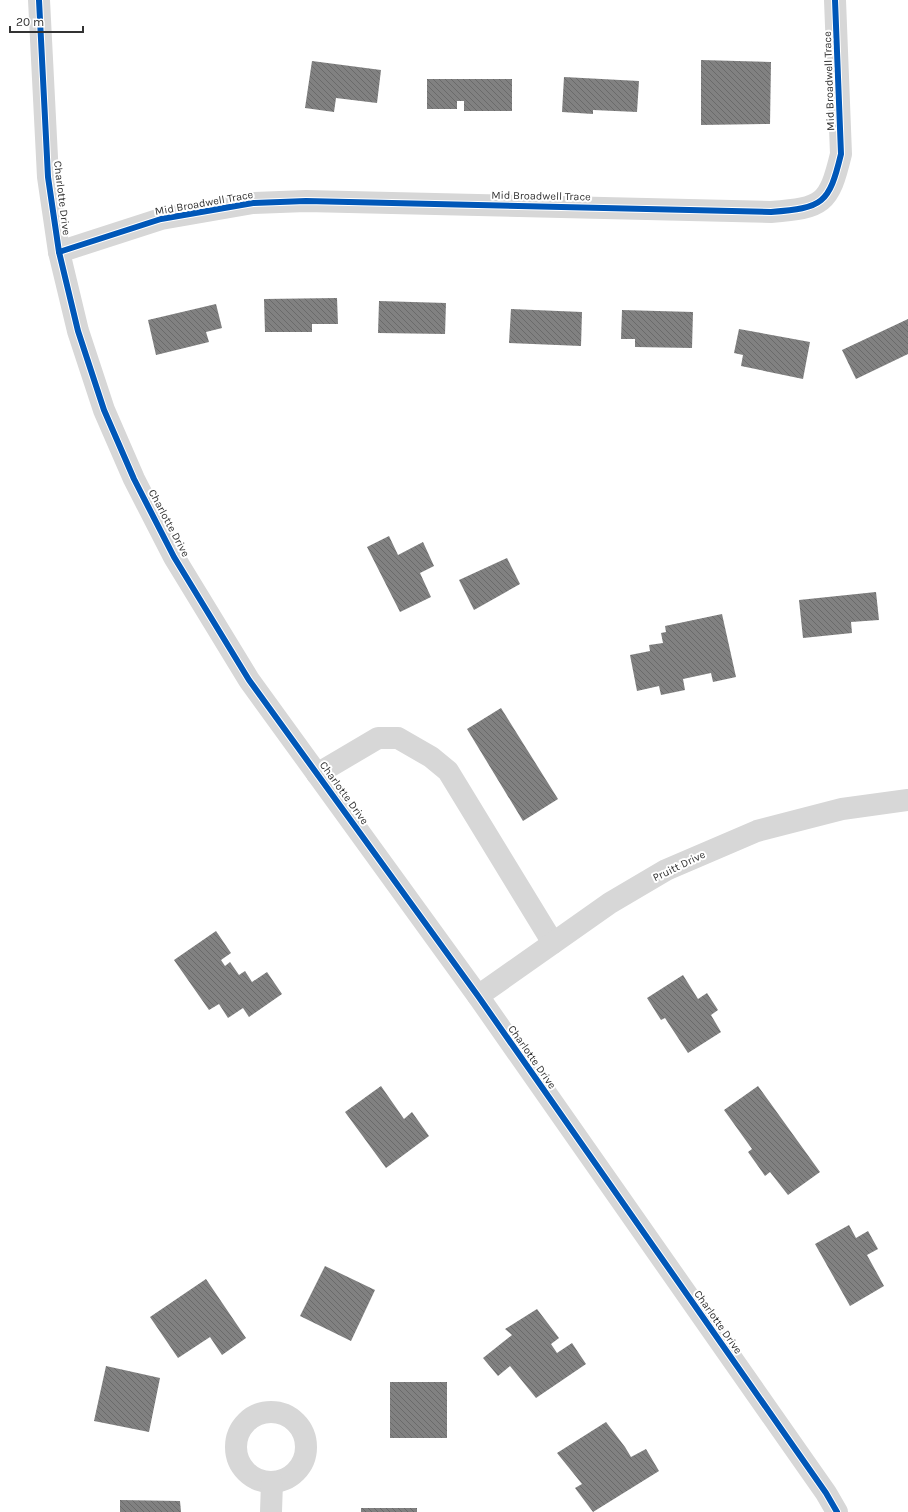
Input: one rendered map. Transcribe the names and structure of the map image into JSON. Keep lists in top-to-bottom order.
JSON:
{
  "streets": {
    "street": ["Mid Broadwell Trace", "Charlotte Drive", "Pruitt Drive"]
  },
  "crossings": [
    ["Mid Broadwell Trace", "Charlotte Drive"],
    ["Charlotte Drive", "Pruitt Drive"]
  ],
  "scale_bar": "20 m"
}
